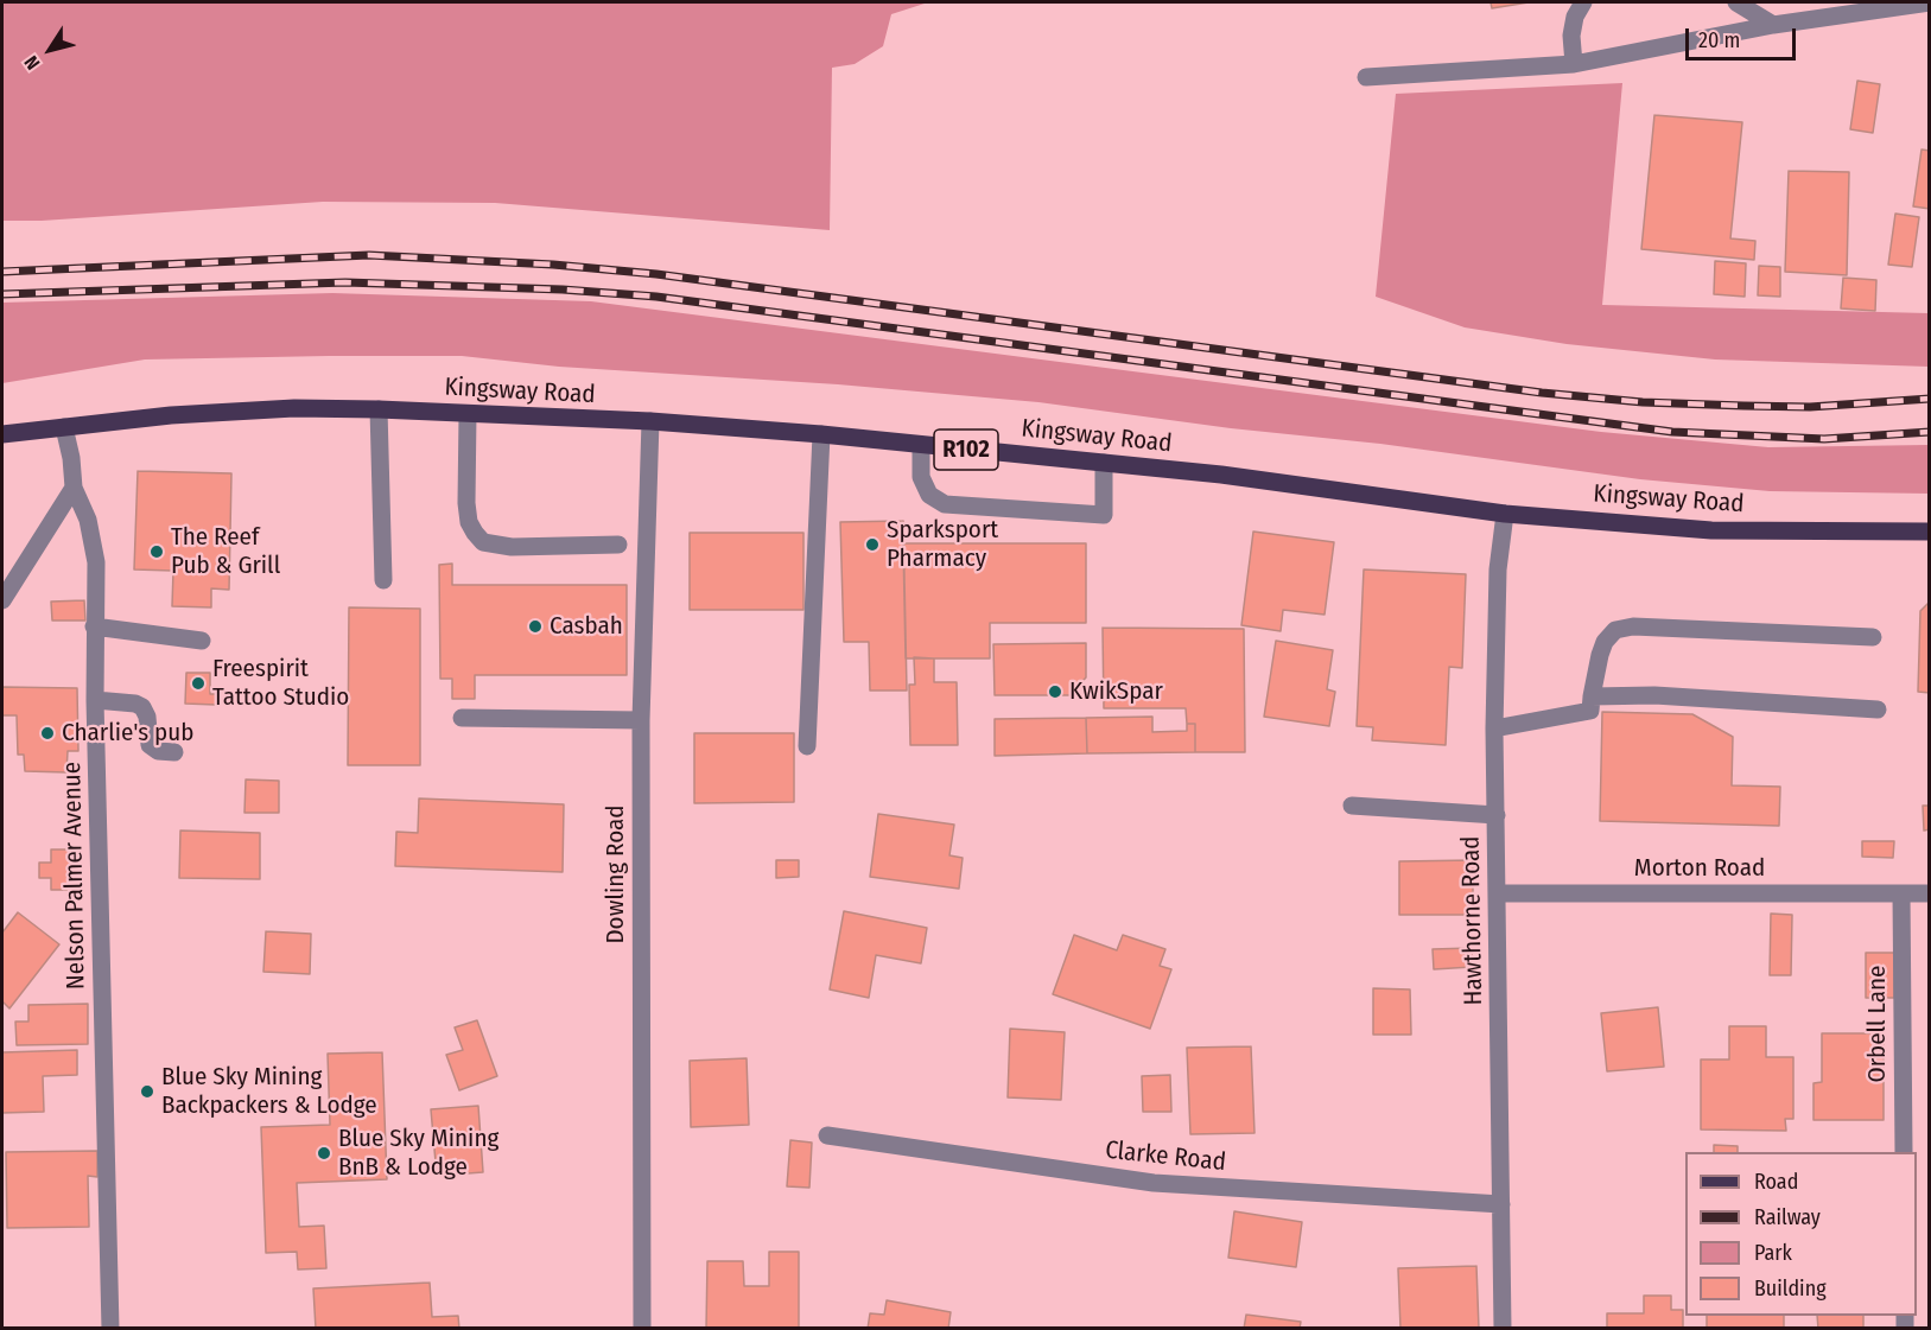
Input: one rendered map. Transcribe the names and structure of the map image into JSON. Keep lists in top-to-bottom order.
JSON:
{
  "streets": {
    "main road": ["Kingsway Road", "R102"],
    "street": [
      "Morton Road",
      "Dowling Road",
      "Nelson Palmer Avenue",
      "Hawthorne Road",
      "Orbell Lane",
      "Clarke Road"
    ]
  },
  "crossings": [
    ["Kingsway Road", "Dowling Road"],
    ["Kingsway Road", "Nelson Palmer Avenue"],
    ["Kingsway Road", "Hawthorne Road"],
    ["Morton Road", "Hawthorne Road"],
    ["Morton Road", "Orbell Lane"],
    ["Hawthorne Road", "Clarke Road"]
  ],
  "places": [
    "Sparksport Pharmacy",
    "The Reef Pub & Grill",
    "Casbah",
    "Freespirit Tattoo Studio",
    "KwikSpar",
    "Charlie's pub",
    "Blue Sky Mining Backpackers & Lodge",
    "Blue Sky Mining BnB & Lodge"
  ],
  "legend": [
    "Road",
    "Railway",
    "Park",
    "Building"
  ],
  "scale_bar": "20 m",
  "north": "bottom left"
}
